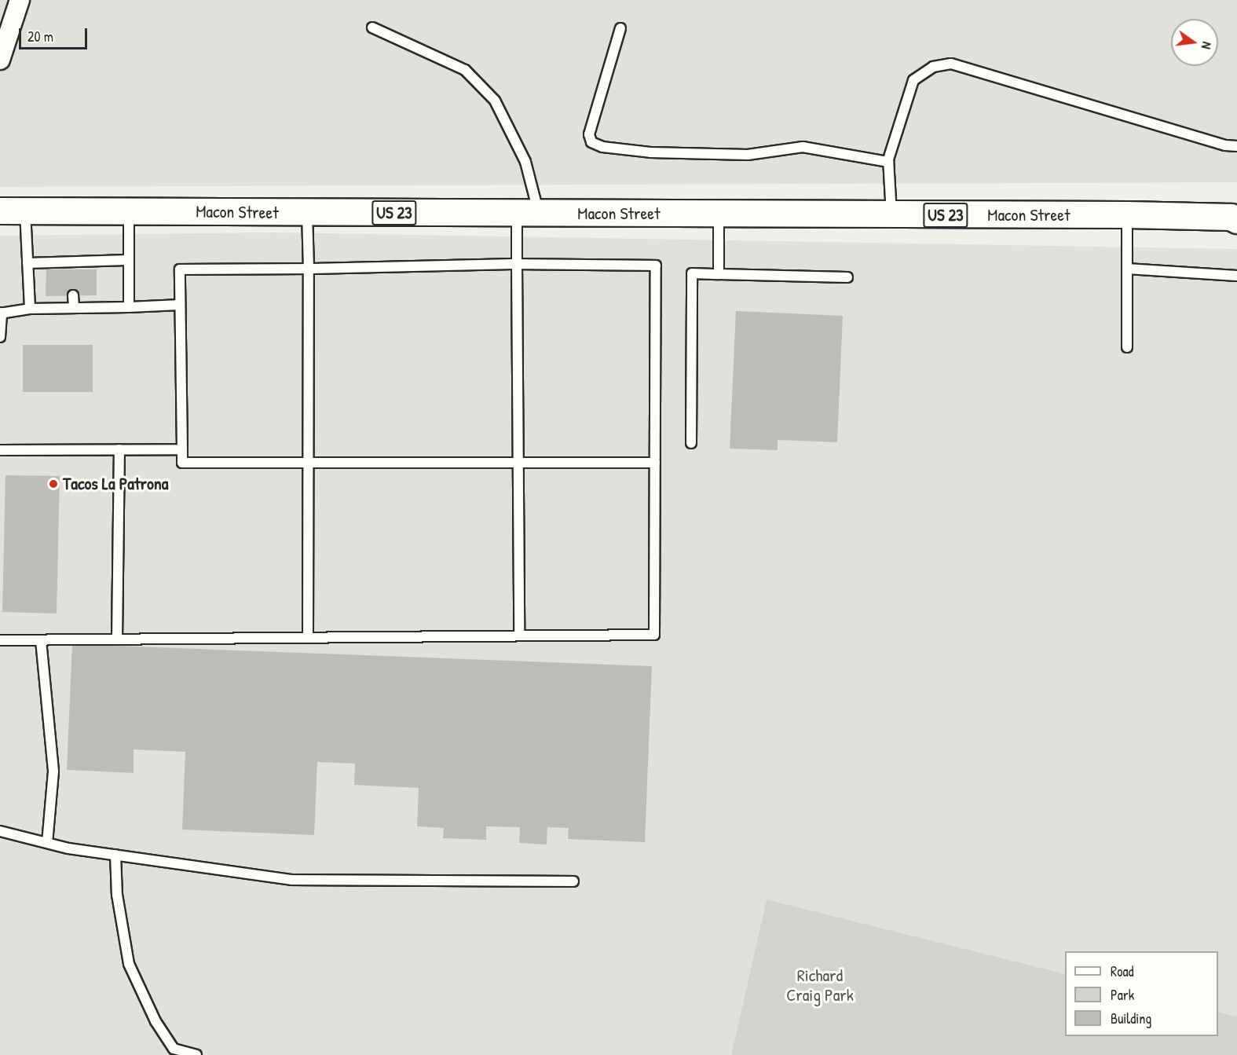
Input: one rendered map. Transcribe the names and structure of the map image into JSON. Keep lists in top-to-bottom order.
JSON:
{
  "streets": {
    "main road": ["Macon Street", "US 23"]
  },
  "parks": ["Richard Craig Park"],
  "places": ["Tacos La Patrona"],
  "legend": ["Road", "Park", "Building"],
  "scale_bar": "20 m",
  "north": "right"
}
